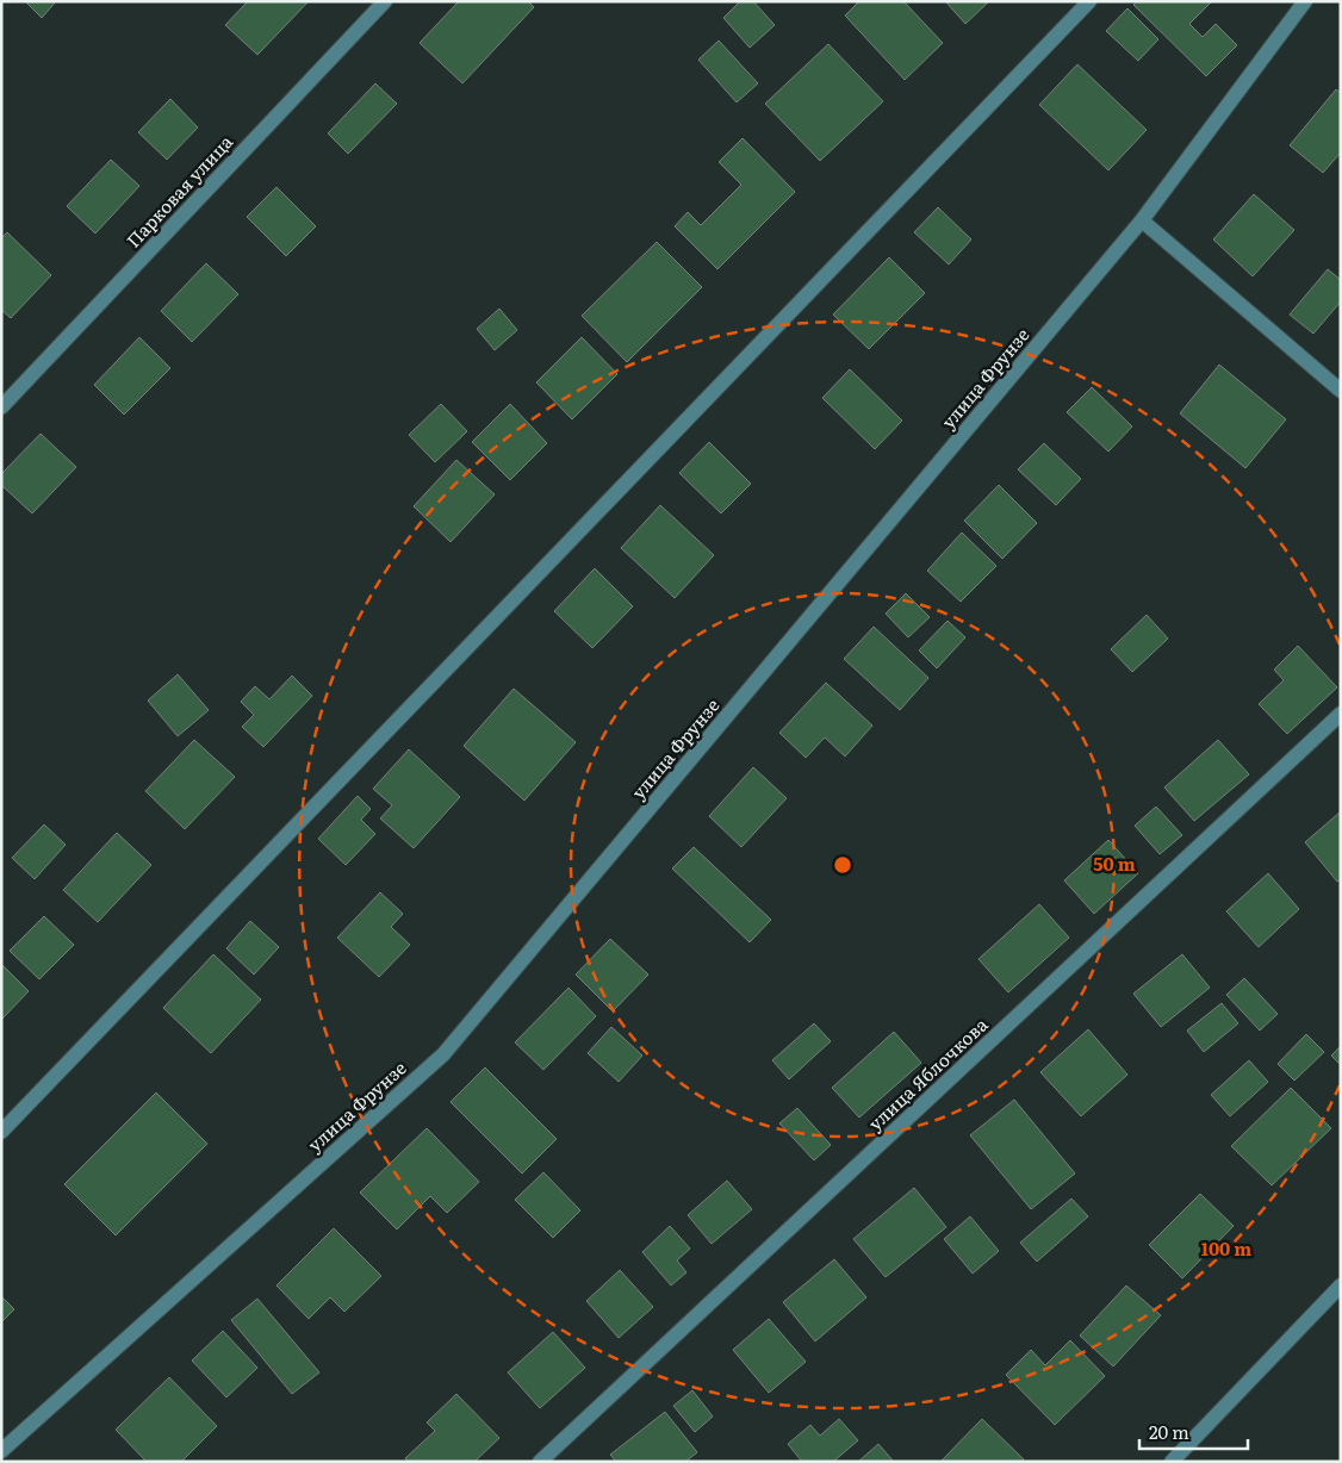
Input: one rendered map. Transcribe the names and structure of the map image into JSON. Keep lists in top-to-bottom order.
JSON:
{
  "streets": {
    "street": ["Парковая улица", "улица Фрунзе", "улица Яблочкова"]
  },
  "scale_bar": "20 m",
  "rings": ["50 m", "100 m"]
}
